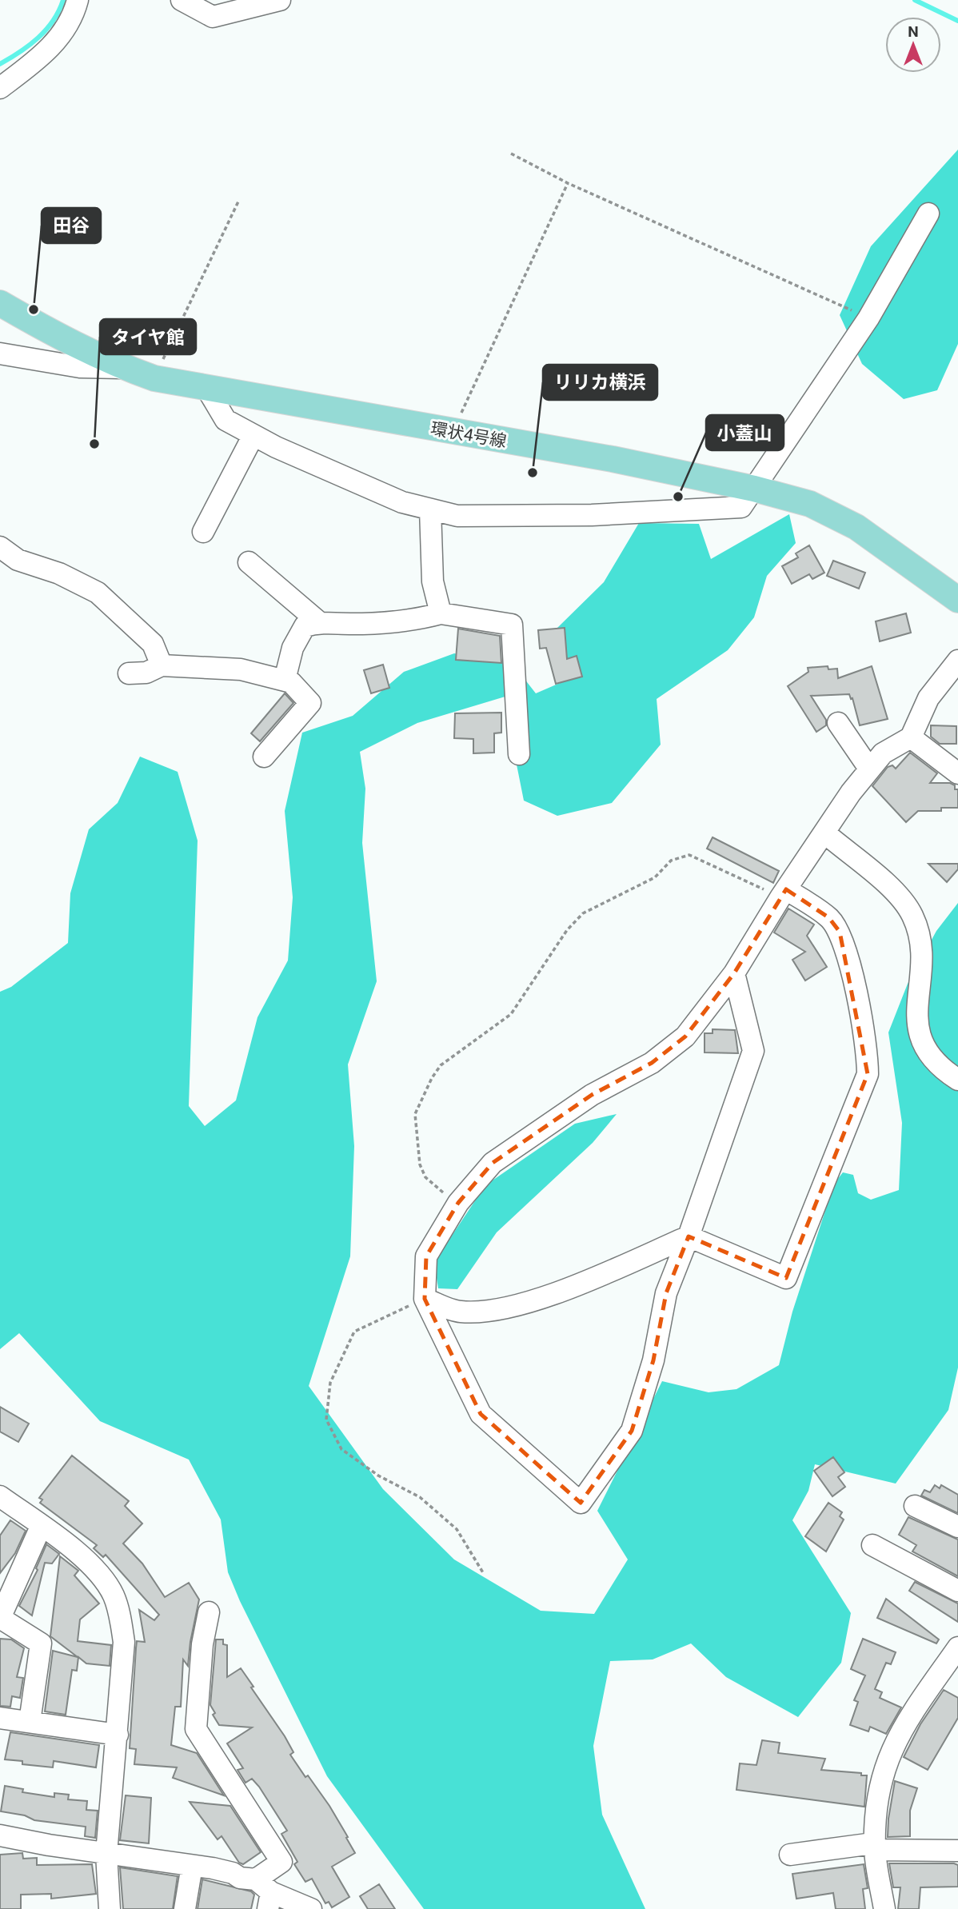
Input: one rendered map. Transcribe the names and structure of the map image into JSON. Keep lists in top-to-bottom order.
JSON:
{
  "streets": {
    "main road": ["環状4号線"]
  },
  "places": [
    "田谷",
    "タイヤ館",
    "リリカ横浜",
    "小蓋山"
  ],
  "north": "top"
}
